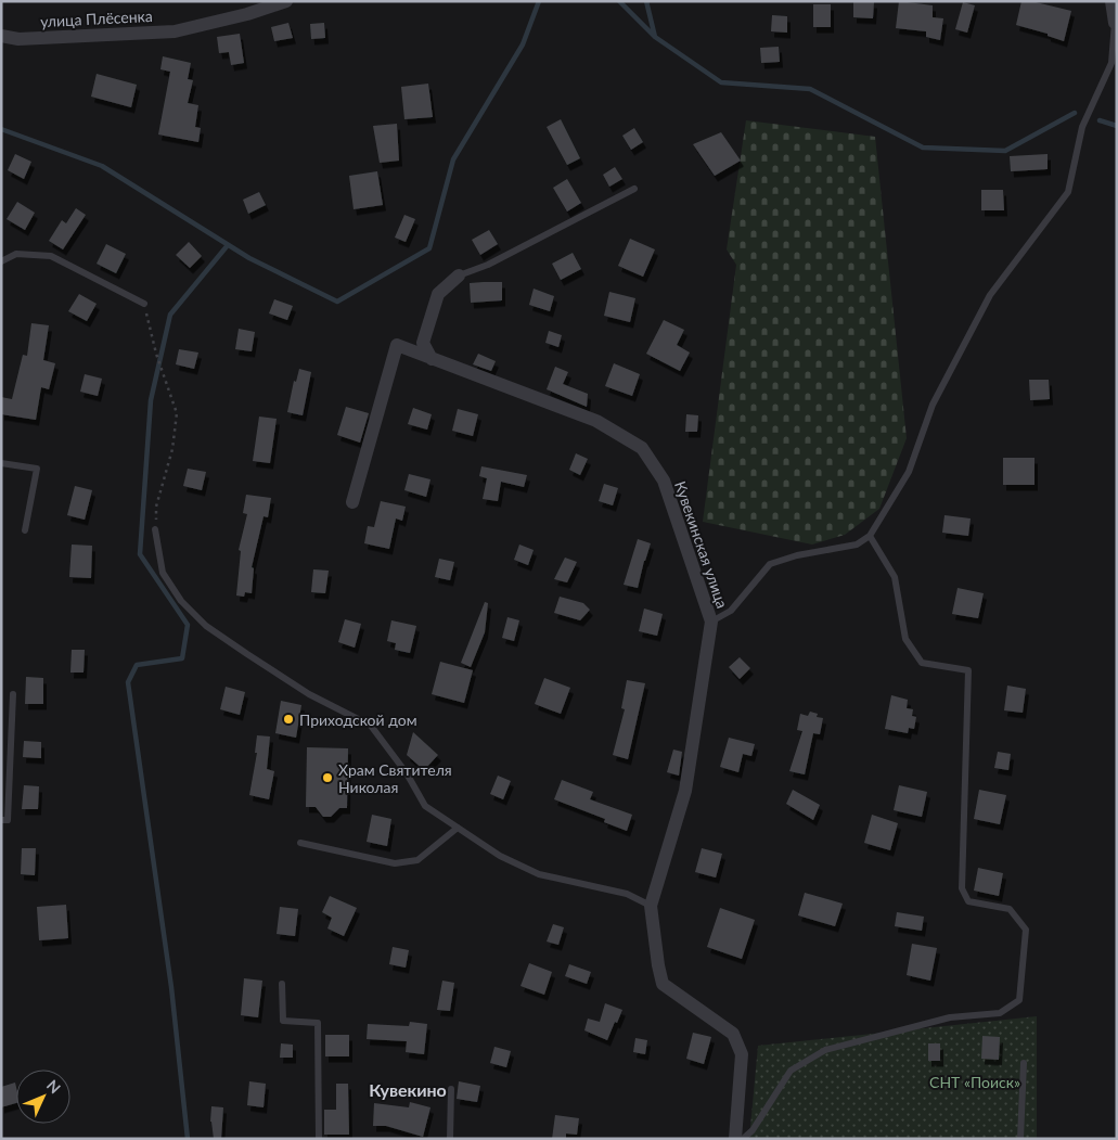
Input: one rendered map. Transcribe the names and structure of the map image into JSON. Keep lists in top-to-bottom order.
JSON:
{
  "streets": {
    "street": ["улица Плёсенка", "Кувекинская улица"]
  },
  "districts": ["Кувекино"],
  "parks": ["СНТ «Поиск»"],
  "places": ["Приходской дом", "Храм Святителя Николая"],
  "north": "top right"
}
